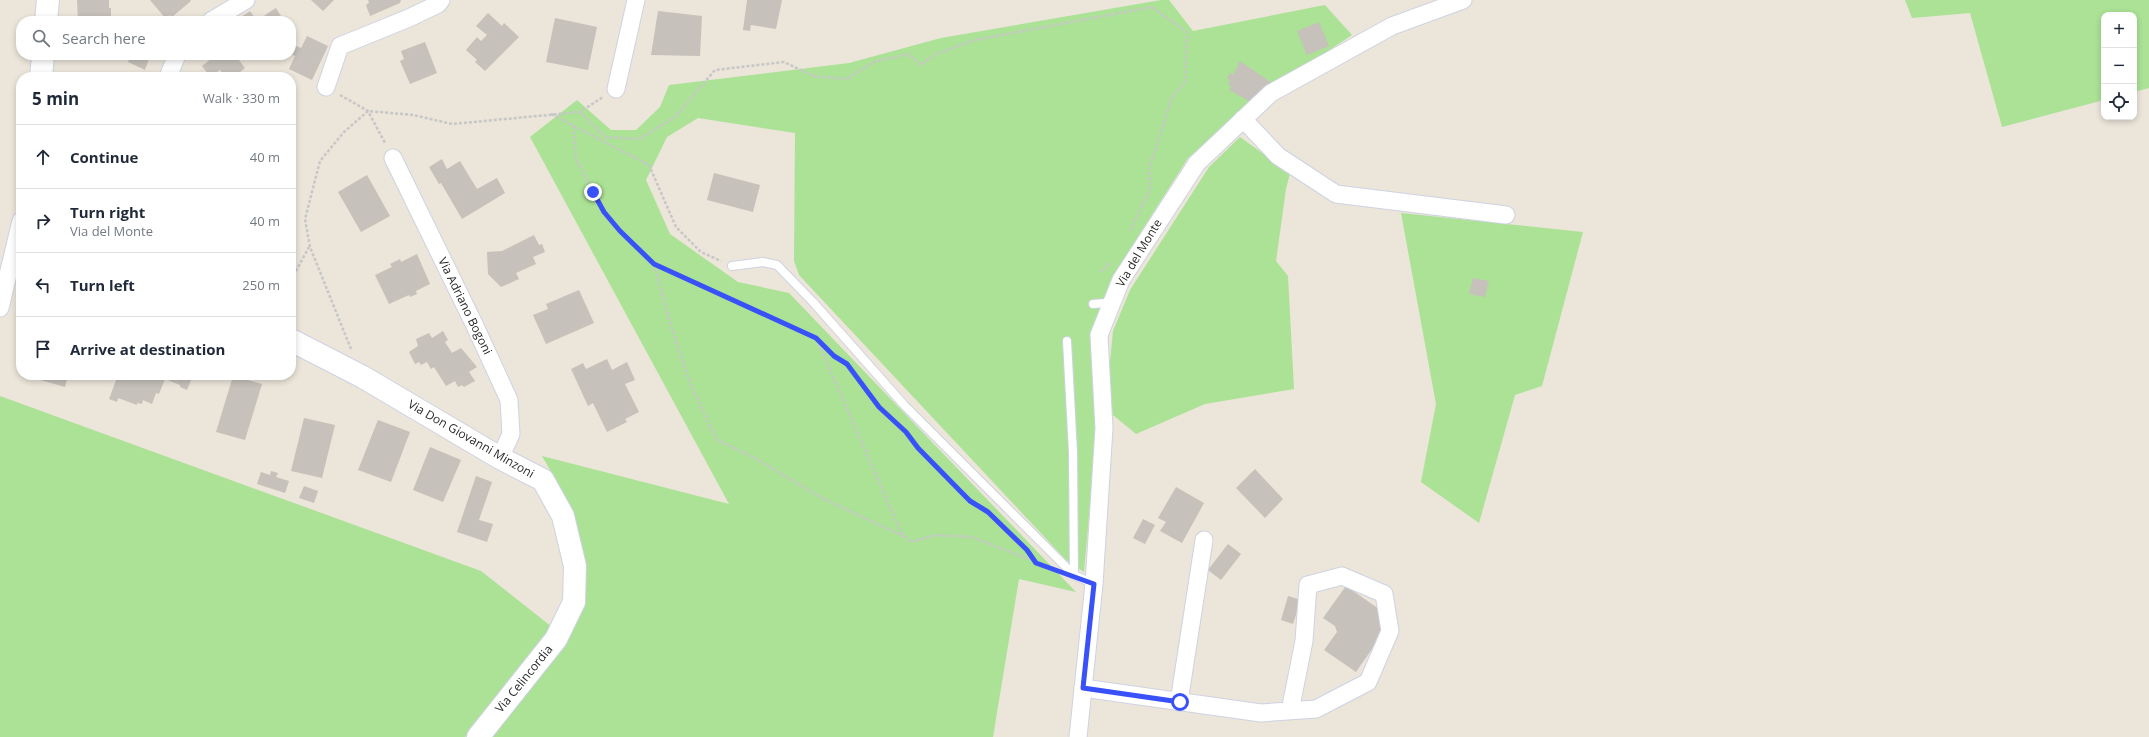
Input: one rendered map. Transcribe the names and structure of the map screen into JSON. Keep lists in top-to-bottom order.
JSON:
{
  "streets": {
    "street": [
      "Via del Monte",
      "Via Adriano Bogoni",
      "Via Don Giovanni Minzoni",
      "Via Celincordia"
    ]
  },
  "crossings": [
    ["Via Adriano Bogoni", "Via Don Giovanni Minzoni"],
    ["Via Don Giovanni Minzoni", "Via Celincordia"]
  ],
  "page": {
    "map_buttons": ["+", "−"],
    "search": "Search here",
    "heading": ["5 min", "Walk · 330 m"],
    "list": [
      ["Continue", "40 m"],
      ["Turn right", "Via del Monte", "40 m"],
      ["Turn left", "250 m"],
      "Arrive at destination"
    ]
  }
}
